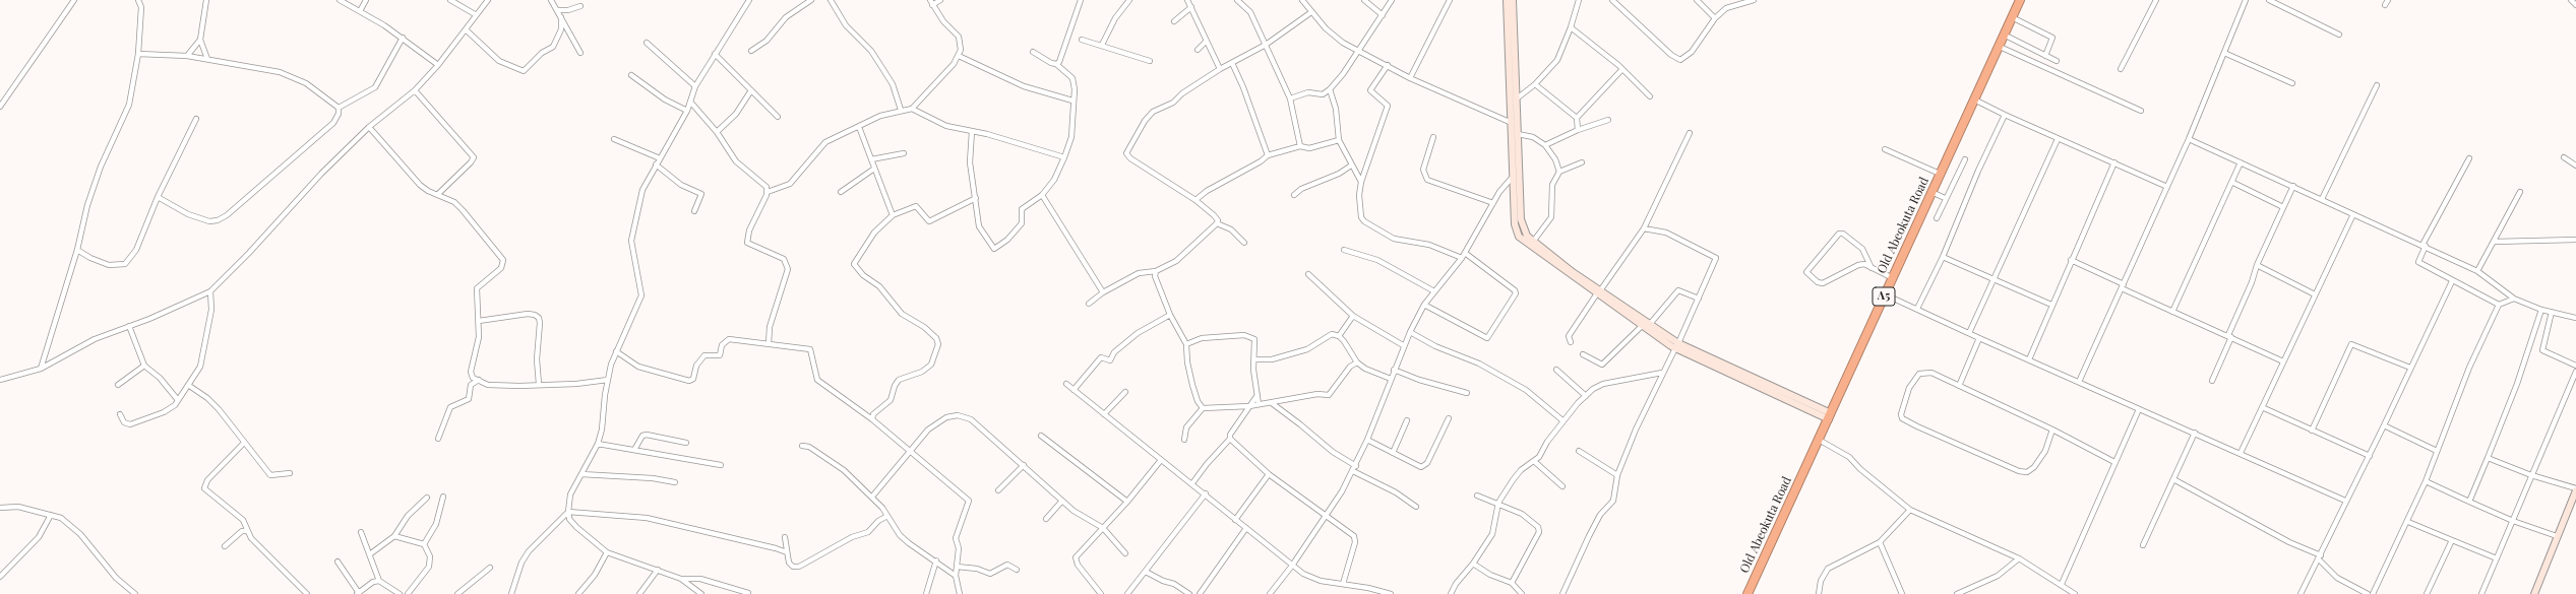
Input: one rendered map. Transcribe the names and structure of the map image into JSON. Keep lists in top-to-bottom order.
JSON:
{
  "streets": {
    "highway": ["Old Abeokuta Road", "A5"]
  }
}
